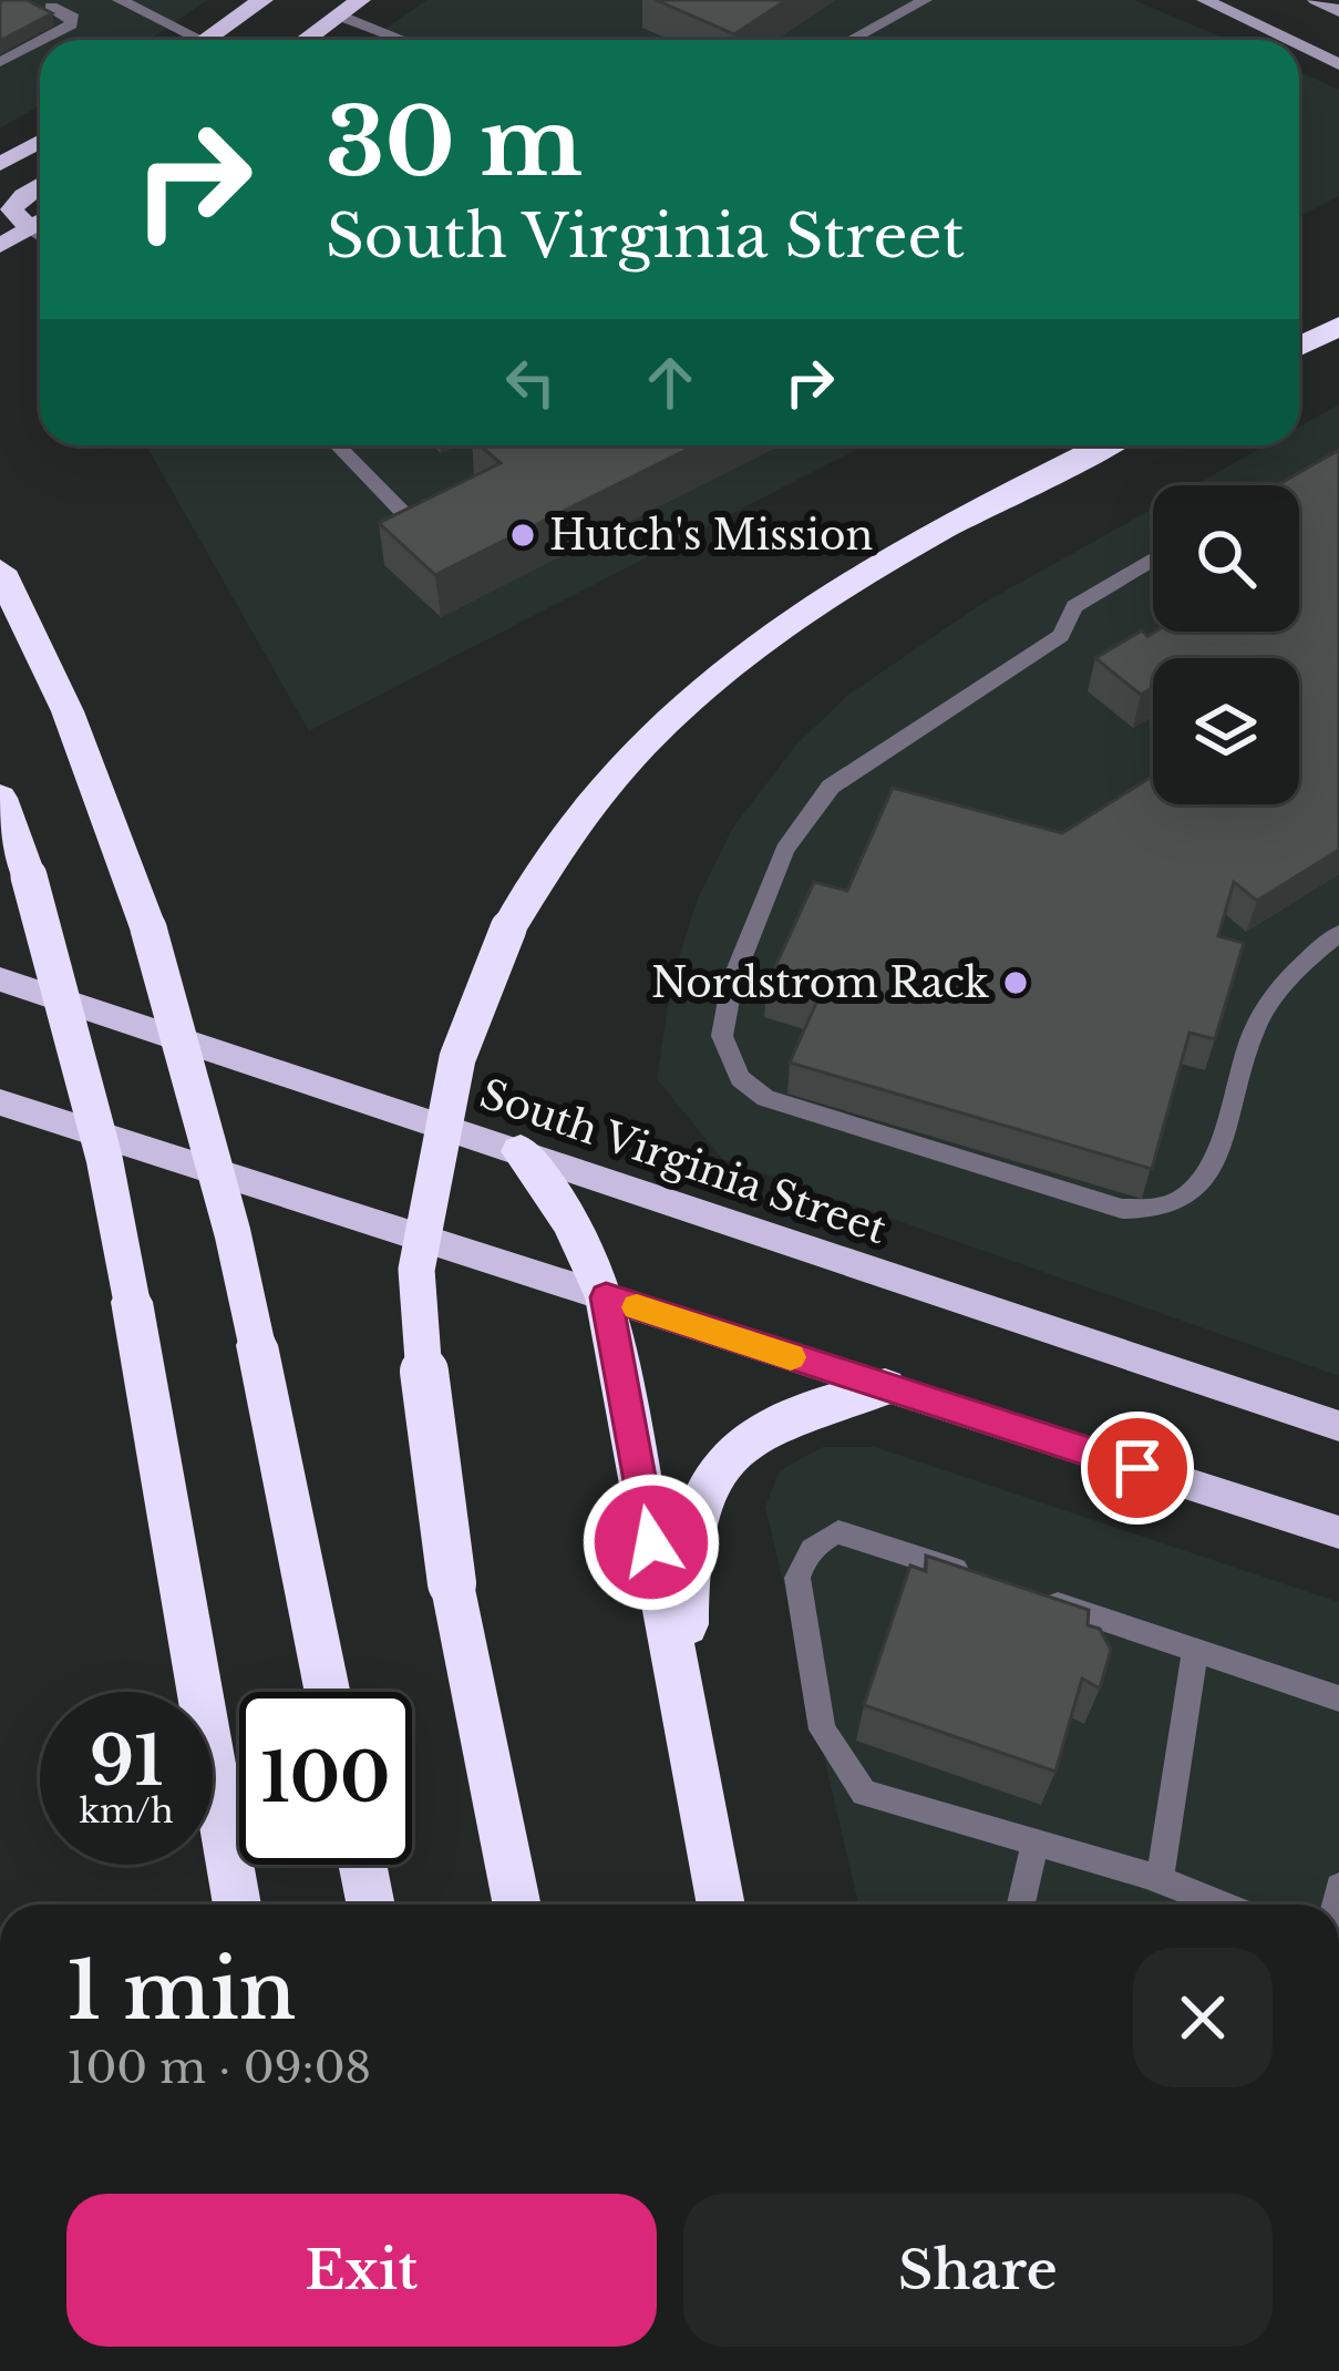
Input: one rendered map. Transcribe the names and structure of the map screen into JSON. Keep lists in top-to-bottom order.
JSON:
{
  "streets": {
    "main road": ["South Virginia Street"]
  },
  "places": ["Hutch's Mission", "Nordstrom Rack"],
  "page": {
    "turn": ["30 m", "South Virginia Street"],
    "speed": "91 km/h",
    "limit": "100",
    "heading": ["1 min", "100 m · 09:08"],
    "buttons": ["Exit", "Share"]
  }
}
